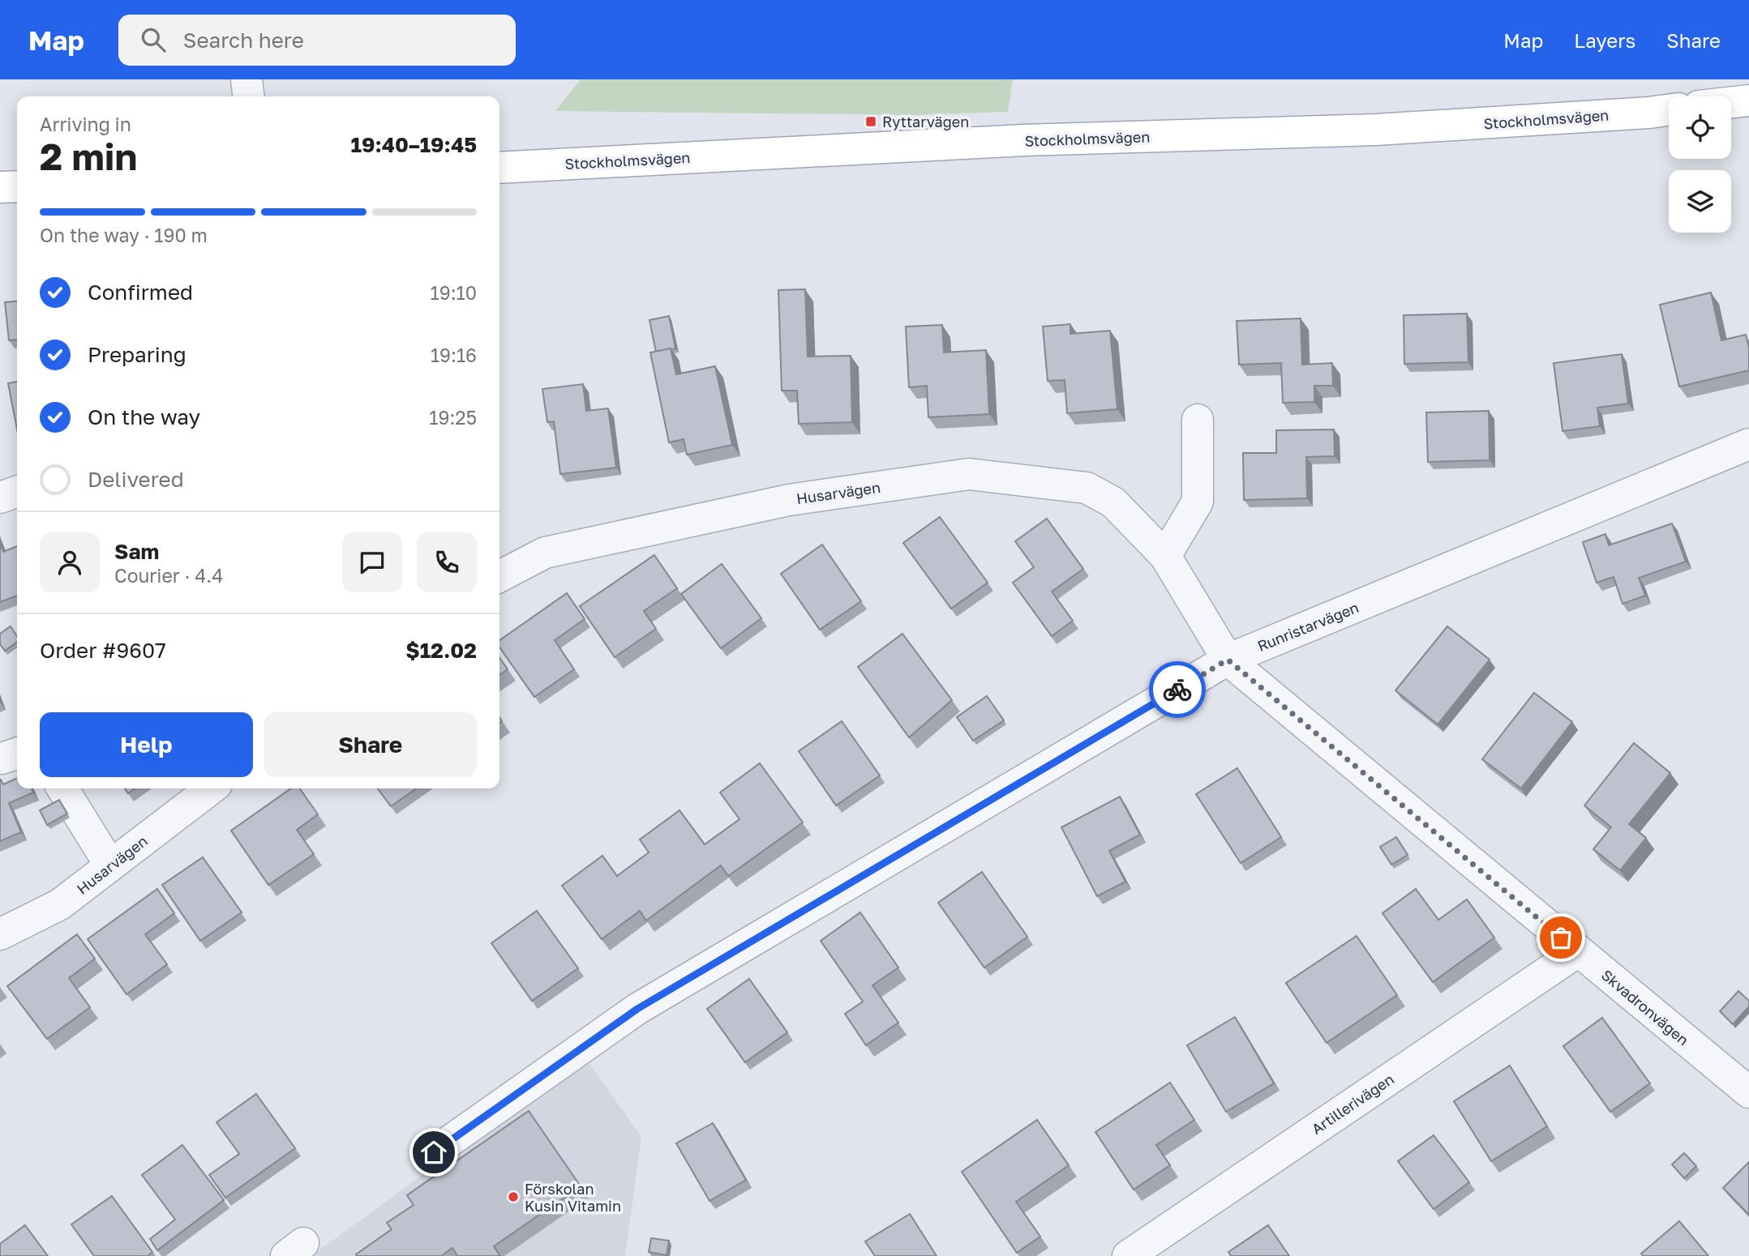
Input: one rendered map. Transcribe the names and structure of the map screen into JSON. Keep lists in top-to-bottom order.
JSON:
{
  "streets": {
    "main road": ["Stockholmsvägen"],
    "street": [
      "Husarvägen",
      "Runristarvägen",
      "Skvadronvägen",
      "Artillerivägen"
    ]
  },
  "crossings": [
    ["Husarvägen", "Runristarvägen"],
    ["Husarvägen", "Skvadronvägen"],
    ["Runristarvägen", "Skvadronvägen"],
    ["Skvadronvägen", "Artillerivägen"]
  ],
  "places": {
    "transit": ["Ryttarvägen"],
    "other": ["Förskolan Kusin Vitamin"]
  },
  "page": {
    "header": "Map",
    "search": "Search here",
    "nav": ["Map", "Layers", "Share"],
    "heading": ["2 min", "Arriving in", "19:40–19:45"],
    "panel": [
      "Sam",
      "Courier · 4.4",
      "Order #9607",
      "$12.02"
    ],
    "bar": "On the way · 190 m",
    "list": [
      ["Confirmed", "19:10"],
      ["Preparing", "19:16"],
      ["On the way", "19:25"],
      "Delivered"
    ],
    "buttons": ["Help", "Share"]
  }
}
